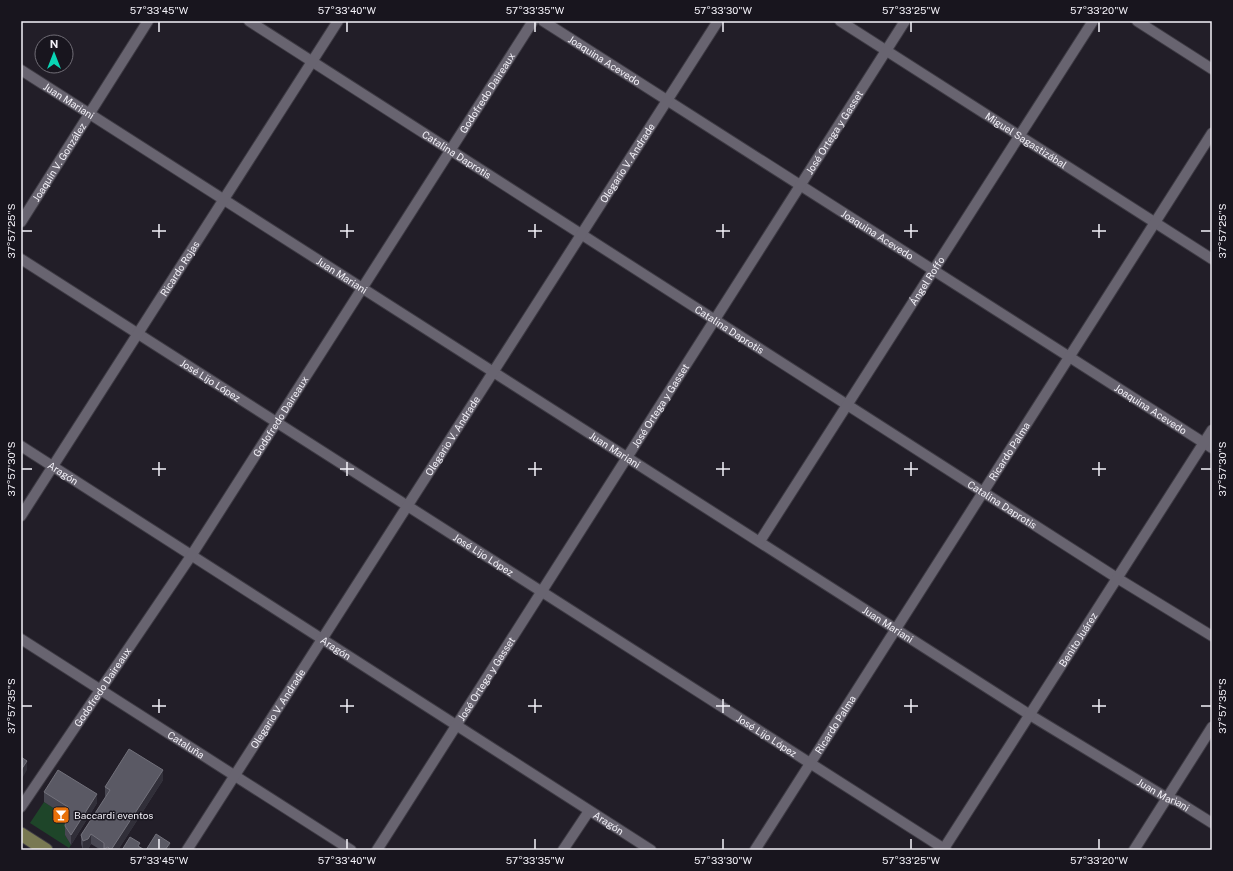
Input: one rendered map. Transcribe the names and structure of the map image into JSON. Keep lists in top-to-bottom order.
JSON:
{
  "streets": {
    "street": [
      "Joaquina Acevedo",
      "Godofredo Daireaux",
      "Juan Mariani",
      "José Ortega y Gasset",
      "Miguel Sagastizábal",
      "Catalina Daprotis",
      "Joaquín V. González",
      "Olegario V. Andrade",
      "Ricardo Rojas",
      "Ángel Roffo",
      "José Lijo López",
      "Ricardo Palma",
      "Aragón",
      "Benito Juárez",
      "Cataluña"
    ]
  },
  "crossings": [
    ["Joaquina Acevedo", "José Ortega y Gasset"],
    ["Joaquina Acevedo", "Olegario V. Andrade"],
    ["Joaquina Acevedo", "Ángel Roffo"],
    ["Joaquina Acevedo", "Ricardo Palma"],
    ["Joaquina Acevedo", "Benito Juárez"],
    ["Godofredo Daireaux", "Juan Mariani"],
    ["Godofredo Daireaux", "Catalina Daprotis"],
    ["Godofredo Daireaux", "José Lijo López"],
    ["Godofredo Daireaux", "Aragón"],
    ["Godofredo Daireaux", "Cataluña"],
    ["Juan Mariani", "José Ortega y Gasset"],
    ["Juan Mariani", "Joaquín V. González"],
    ["Juan Mariani", "Olegario V. Andrade"],
    ["Juan Mariani", "Ricardo Rojas"],
    ["Juan Mariani", "Ángel Roffo"],
    ["Juan Mariani", "Ricardo Palma"],
    ["Juan Mariani", "Benito Juárez"],
    ["José Ortega y Gasset", "Miguel Sagastizábal"],
    ["José Ortega y Gasset", "Catalina Daprotis"],
    ["José Ortega y Gasset", "José Lijo López"],
    ["José Ortega y Gasset", "Aragón"],
    ["Miguel Sagastizábal", "Ángel Roffo"],
    ["Miguel Sagastizábal", "Ricardo Palma"],
    ["Catalina Daprotis", "Olegario V. Andrade"],
    ["Catalina Daprotis", "Ricardo Rojas"],
    ["Catalina Daprotis", "Ángel Roffo"],
    ["Catalina Daprotis", "Ricardo Palma"],
    ["Catalina Daprotis", "Benito Juárez"],
    ["Olegario V. Andrade", "José Lijo López"],
    ["Olegario V. Andrade", "Aragón"],
    ["Olegario V. Andrade", "Cataluña"],
    ["Ricardo Rojas", "José Lijo López"],
    ["Ricardo Rojas", "Aragón"],
    ["José Lijo López", "Ricardo Palma"],
    ["José Lijo López", "Benito Juárez"]
  ],
  "places": {
    "bar": ["Baccardi eventos"]
  },
  "north": "top",
  "coordinates": [
    "57°33'45\"W",
    "57°33'40\"W",
    "57°33'35\"W",
    "57°33'30\"W",
    "57°33'25\"W",
    "57°33'20\"W",
    "37°57'25\"S",
    "37°57'30\"S",
    "37°57'35\"S"
  ]
}
